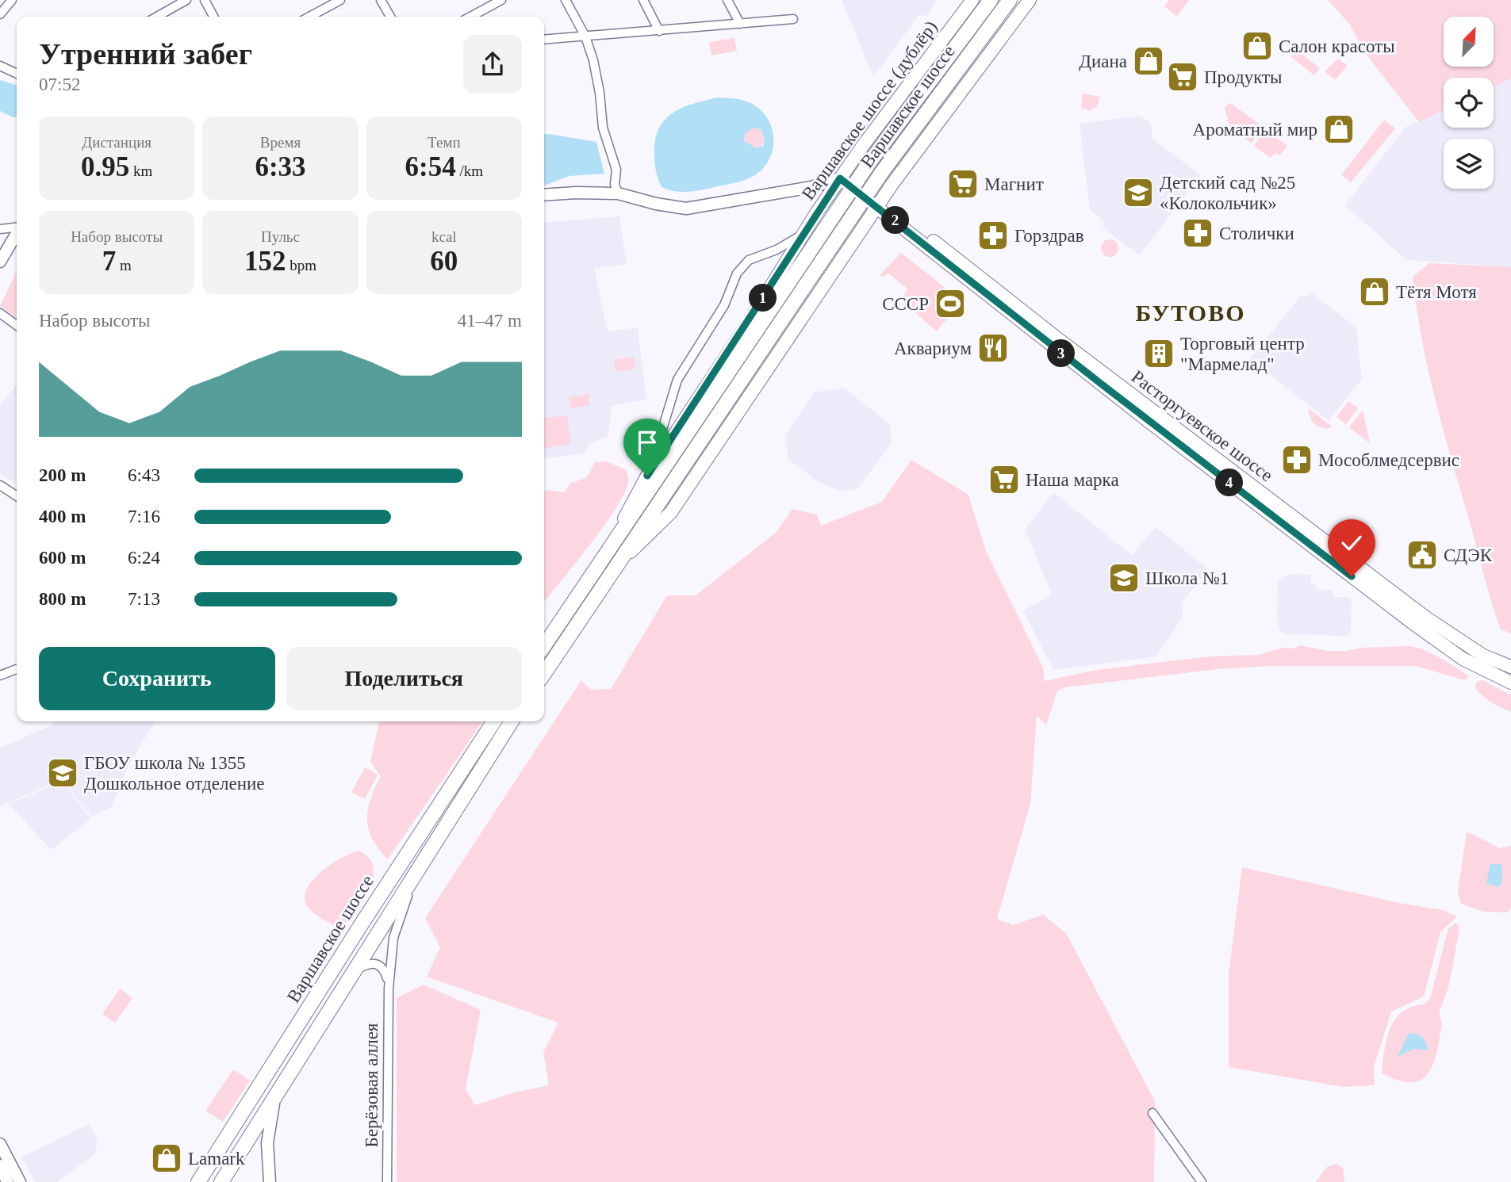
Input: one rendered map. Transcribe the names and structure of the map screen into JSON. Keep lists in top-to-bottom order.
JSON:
{
  "streets": {
    "main road": ["Варшавское шоссе", "Варшавское шоссе (дублёр)", "Расторгуевское шоссе"],
    "street": ["Берёзовая аллея"]
  },
  "crossings": [
    ["Варшавское шоссе", "Варшавское шоссе (дублёр)"],
    ["Варшавское шоссе", "Берёзовая аллея"]
  ],
  "districts": ["БУТОВО"],
  "places": {
    "shop": [
      "Салон красоты",
      "Диана",
      "Ароматный мир",
      "Тётя Мотя",
      "Lamark"
    ],
    "supermarket": ["Продукты", "Магнит", "Наша марка"],
    "school or university": ["Детский сад №25 «Колокольчик»", "Школа №1", "ГБОУ школа № 1355 Дошкольное отделение"],
    "pharmacy": ["Столички", "Горздрав", "Мособлмедсервис"],
    "sports": ["СССР"],
    "restaurant": ["Аквариум"],
    "building": ["Торговый центр \"Мармелад\""],
    "public building": ["СДЭК"]
  },
  "north": "top right",
  "page": {
    "heading": ["Утренний забег", "07:52"],
    "stats": [
      ["Дистанция", "0.95 km"],
      ["Время", "6:33"],
      ["Темп", "6:54 /km"],
      ["Набор высоты", "7 m"],
      ["Пульс", "152 bpm"],
      ["kcal", "60"]
    ],
    "pins": [
      "2",
      "1",
      "3",
      "4"
    ],
    "chart": ["Набор высоты", "41–47 m"],
    "list": [
      {
        "name": "200 m",
        "note": "6:43"
      },
      {
        "name": "400 m",
        "note": "7:16"
      },
      {
        "name": "600 m",
        "note": "6:24"
      },
      {
        "name": "800 m",
        "note": "7:13"
      }
    ],
    "buttons": ["Сохранить", "Поделиться"]
  }
}
